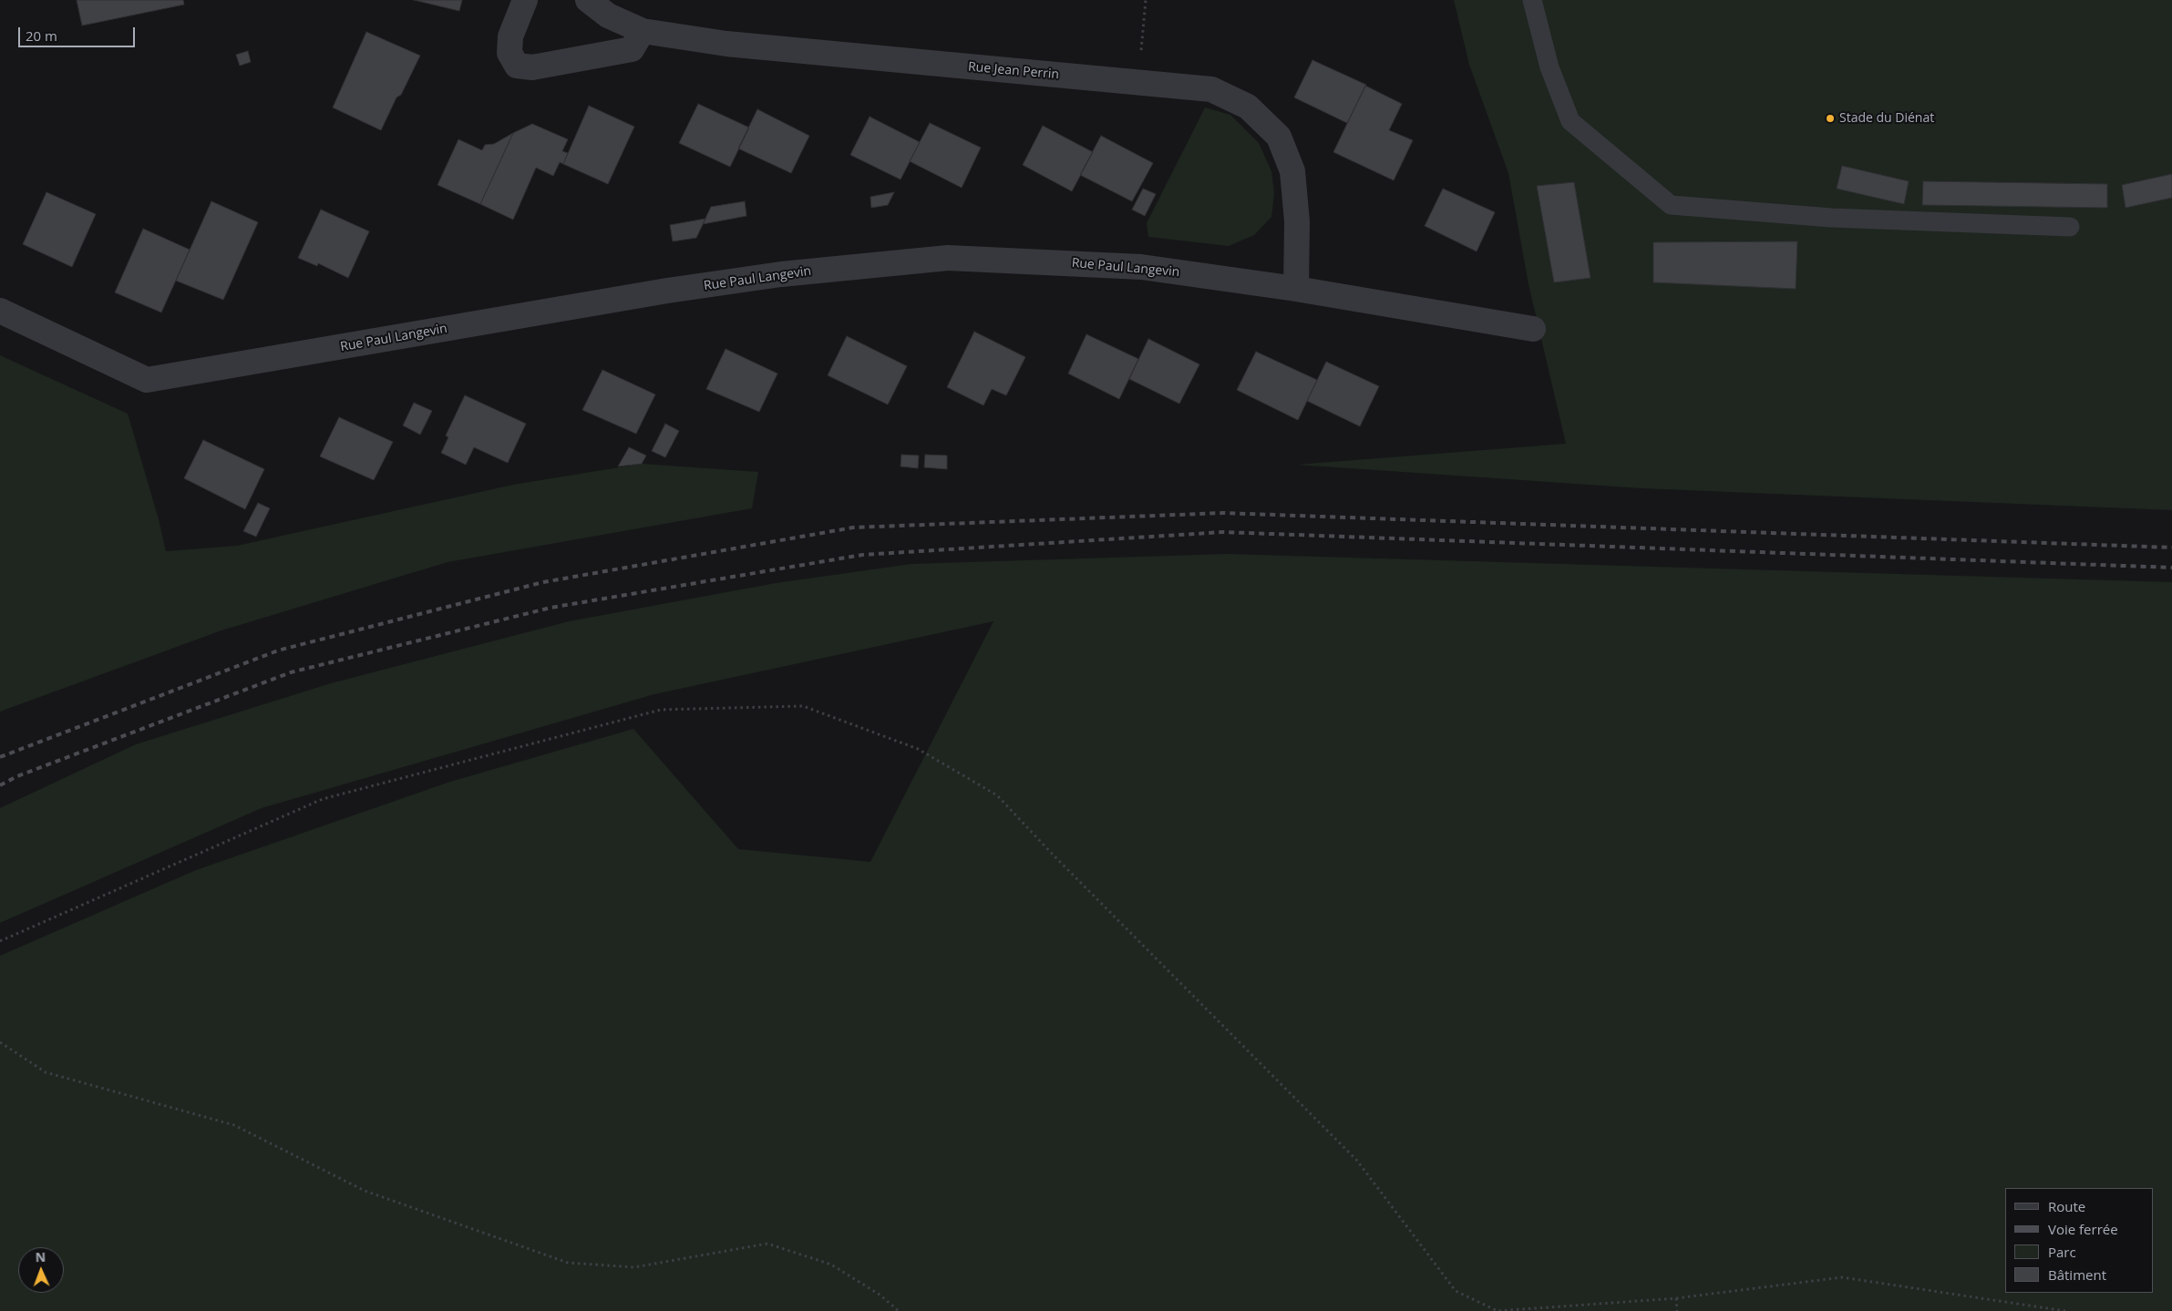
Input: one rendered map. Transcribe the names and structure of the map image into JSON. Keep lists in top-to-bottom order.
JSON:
{
  "streets": {
    "street": ["Rue Jean Perrin", "Rue Paul Langevin"]
  },
  "crossings": [
    ["Rue Jean Perrin", "Rue Paul Langevin"]
  ],
  "places": ["Stade du Diénat"],
  "legend": [
    "Route",
    "Voie ferrée",
    "Parc",
    "Bâtiment"
  ],
  "scale_bar": "20 m",
  "north": "top"
}
